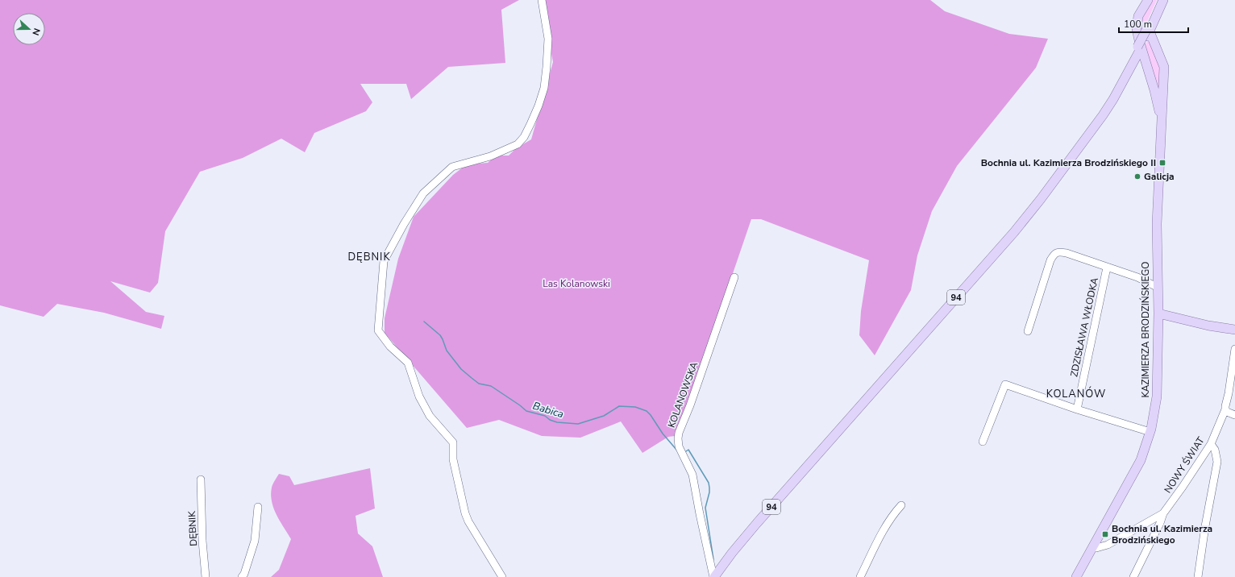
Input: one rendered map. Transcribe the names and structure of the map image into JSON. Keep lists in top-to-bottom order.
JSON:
{
  "streets": {
    "main road": ["94", "KAZIMIERZA BRODZIŃSKIEGO"],
    "street": [
      "ZDZISŁAWA WŁODKA",
      "KOLANOWSKA",
      "NOWY ŚWIAT",
      "DĘBNIK"
    ]
  },
  "crossings": [
    ["94", "KAZIMIERZA BRODZIŃSKIEGO"],
    ["94", "KOLANOWSKA"],
    ["KAZIMIERZA BRODZIŃSKIEGO", "NOWY ŚWIAT"]
  ],
  "districts": ["DĘBNIK", "KOLANÓW"],
  "water": ["Babica"],
  "parks": ["Las Kolanowski"],
  "places": {
    "transit": ["Bochnia ul. Kazimierza Brodzińskiego II", "Bochnia ul. Kazimierza Brodzińskiego"],
    "other": ["Galicja"]
  },
  "scale_bar": "100 m",
  "north": "right"
}
